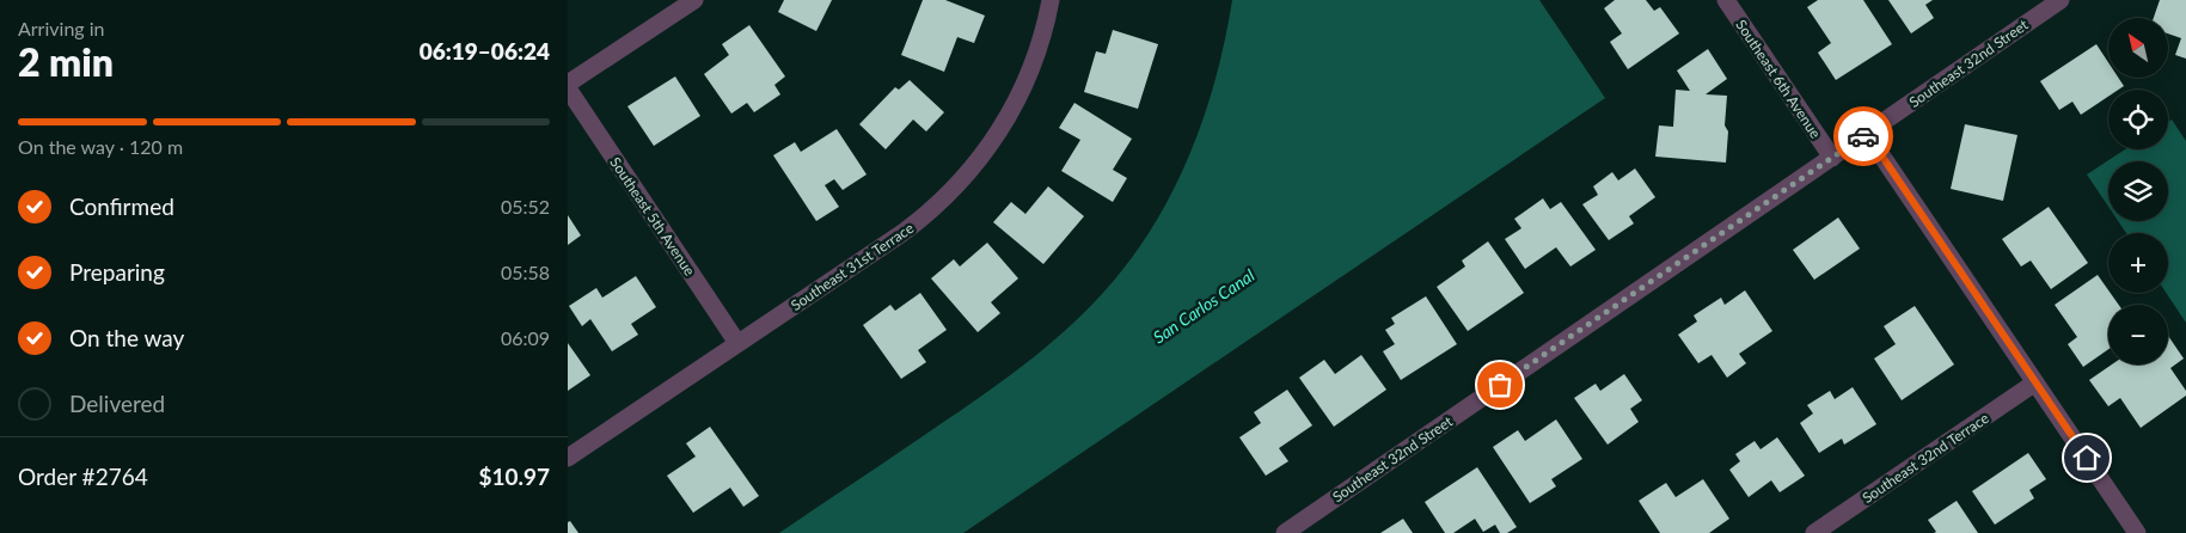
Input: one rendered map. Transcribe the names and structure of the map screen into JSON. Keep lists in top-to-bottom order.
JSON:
{
  "streets": {
    "street": [
      "Southeast 32nd Street",
      "Southeast 6th Avenue",
      "Southeast 5th Avenue",
      "Southeast 31st Terrace",
      "Southeast 32nd Terrace"
    ]
  },
  "crossings": [
    ["Southeast 32nd Street", "Southeast 6th Avenue"],
    ["Southeast 5th Avenue", "Southeast 31st Terrace"]
  ],
  "water": ["San Carlos Canal"],
  "north": "top left",
  "page": {
    "heading": ["2 min", "Arriving in", "06:19–06:24"],
    "panel": ["Order #2764", "$10.97"],
    "map_buttons": ["+", "−"],
    "bar": "On the way · 120 m",
    "list": [
      ["Confirmed", "05:52"],
      ["Preparing", "05:58"],
      ["On the way", "06:09"],
      "Delivered"
    ]
  }
}
